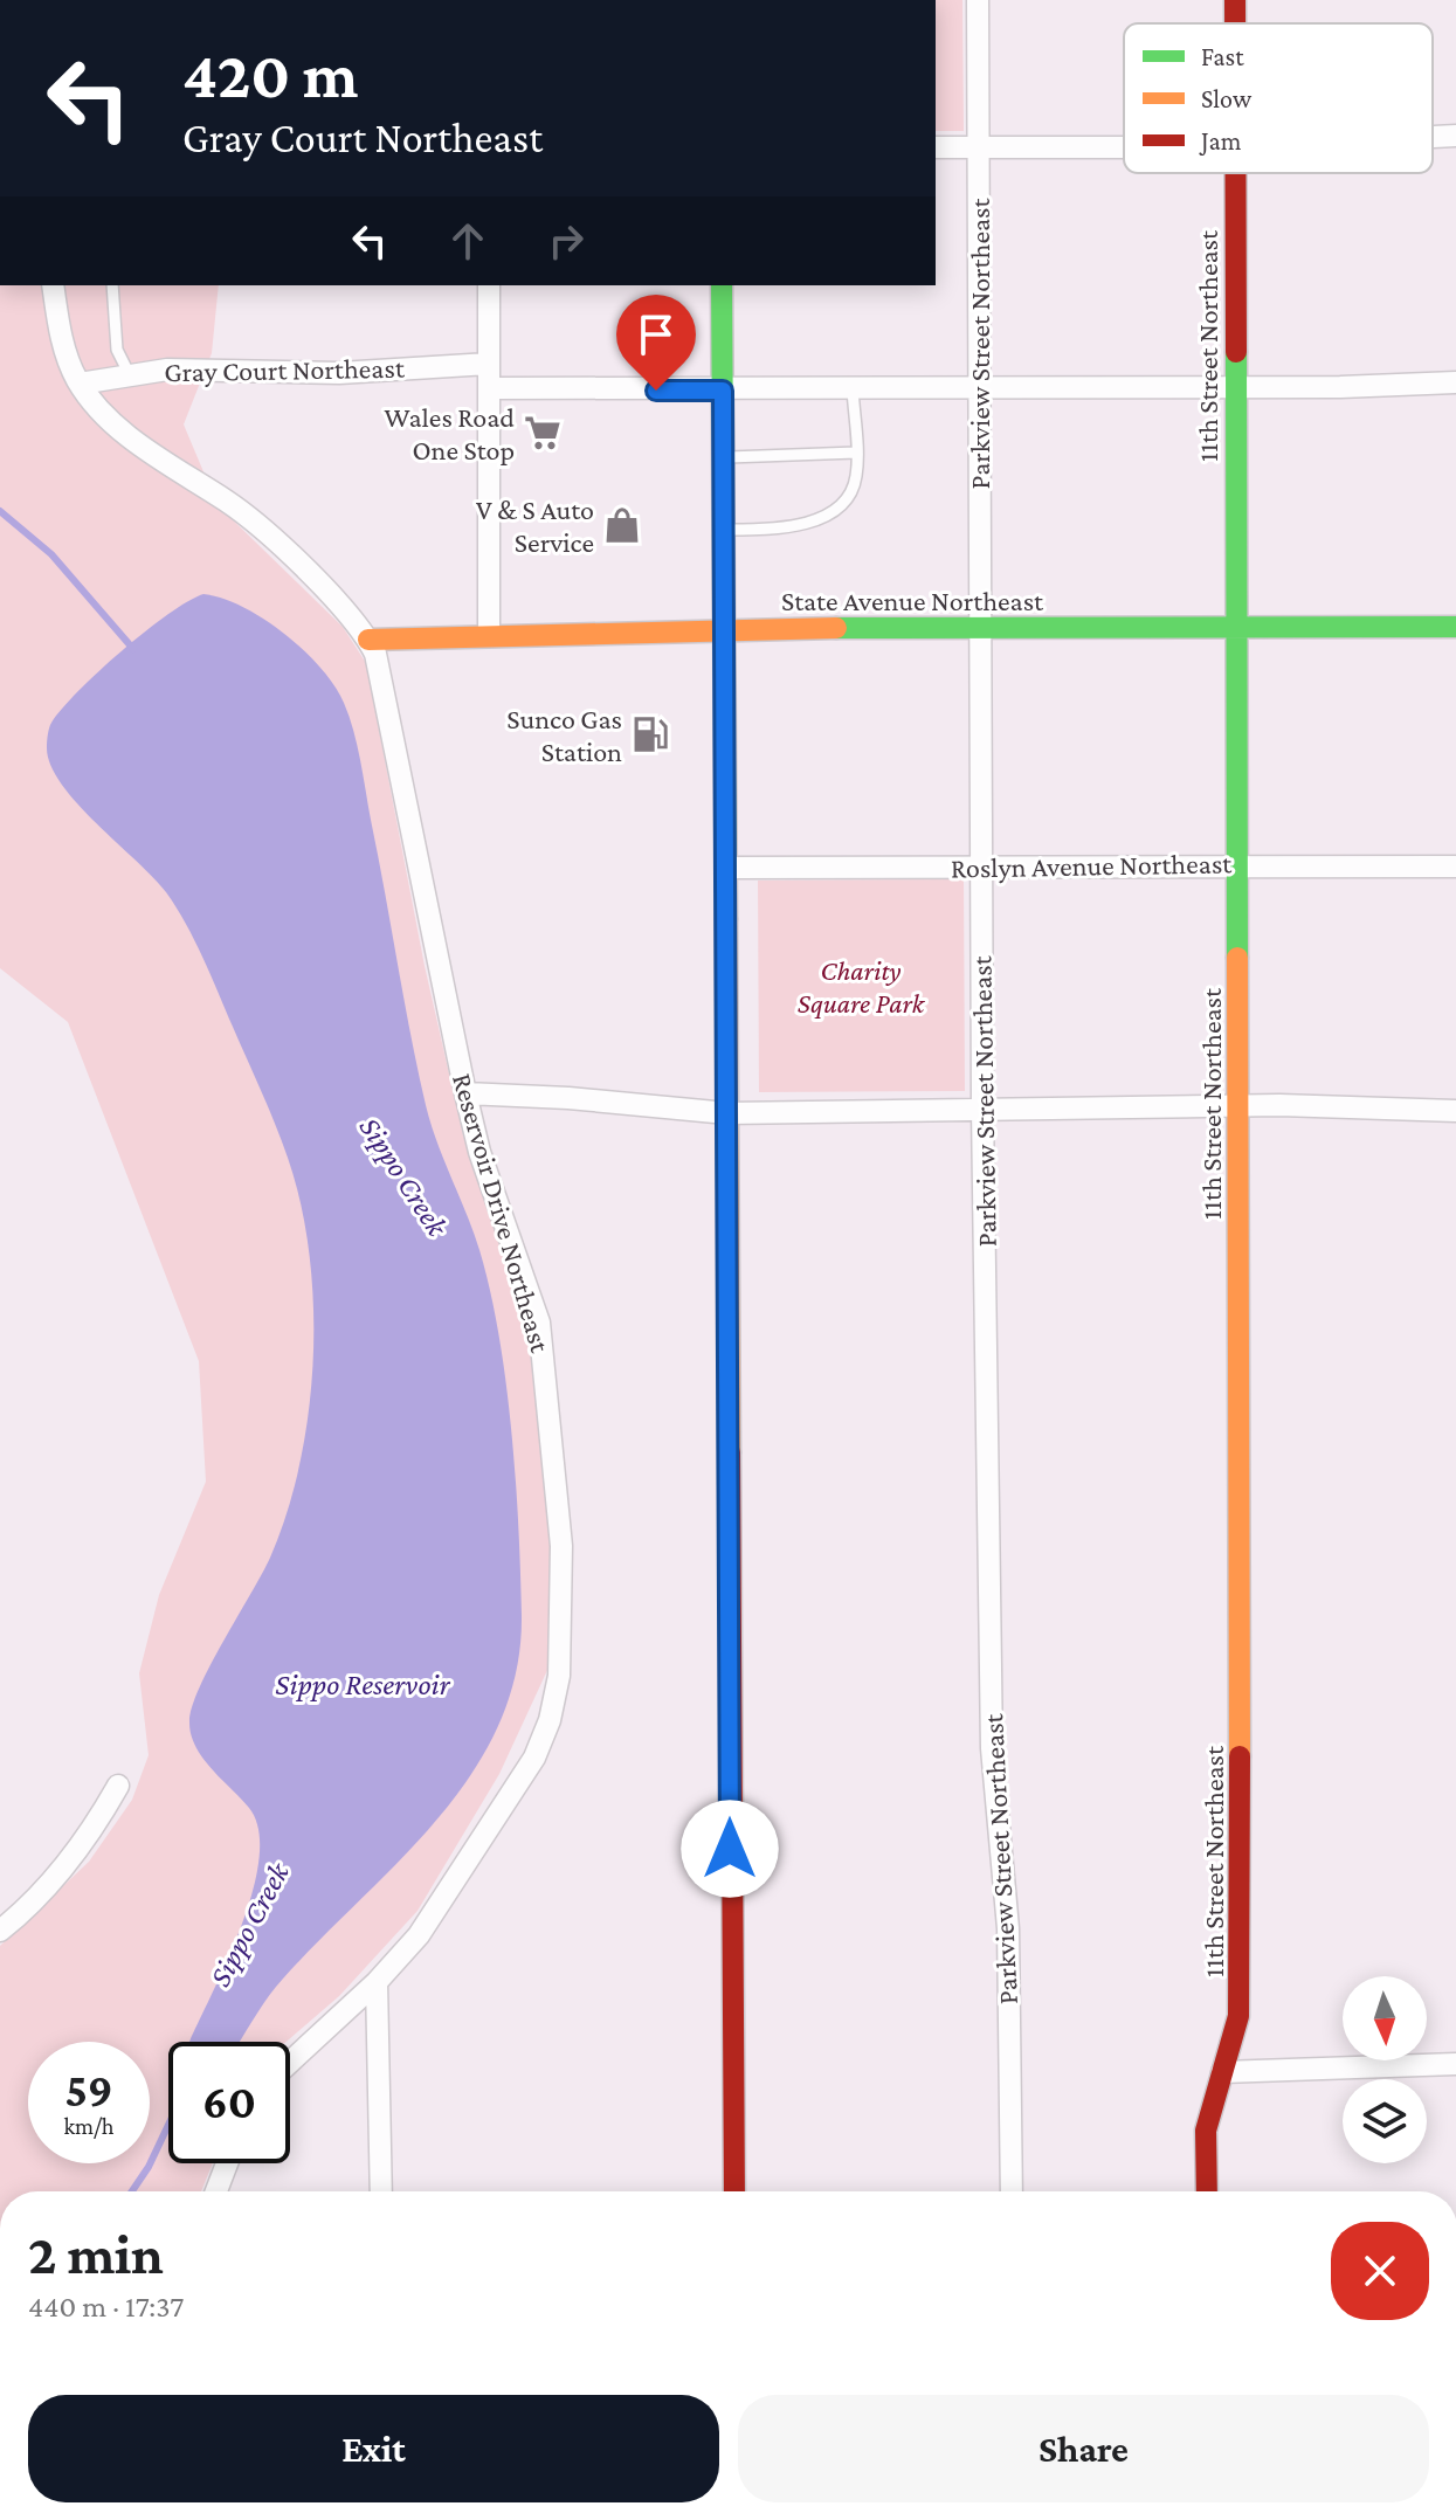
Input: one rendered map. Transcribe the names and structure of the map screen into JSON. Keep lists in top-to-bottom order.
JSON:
{
  "streets": {
    "street": [
      "Parkview Street Northeast",
      "11th Street Northeast",
      "Gray Court Northeast",
      "State Avenue Northeast",
      "Roslyn Avenue Northeast",
      "Reservoir Drive Northeast"
    ]
  },
  "crossings": [
    ["Parkview Street Northeast", "State Avenue Northeast"],
    ["Parkview Street Northeast", "Roslyn Avenue Northeast"],
    ["11th Street Northeast", "State Avenue Northeast"],
    ["11th Street Northeast", "Roslyn Avenue Northeast"],
    ["Gray Court Northeast", "Reservoir Drive Northeast"],
    ["State Avenue Northeast", "Reservoir Drive Northeast"]
  ],
  "water": ["Sippo Creek", "Sippo Reservoir"],
  "parks": ["Charity Square Park"],
  "places": {
    "supermarket": ["Wales Road One Stop"],
    "shop": ["V & S Auto Service"],
    "fuel station": ["Sunco Gas Station"]
  },
  "legend": ["Fast", "Slow", "Jam"],
  "north": "bottom",
  "page": {
    "turn": ["420 m", "Gray Court Northeast"],
    "speed": "59 km/h",
    "limit": "60",
    "heading": ["2 min", "440 m · 17:37"],
    "buttons": ["Exit", "Share"]
  }
}
